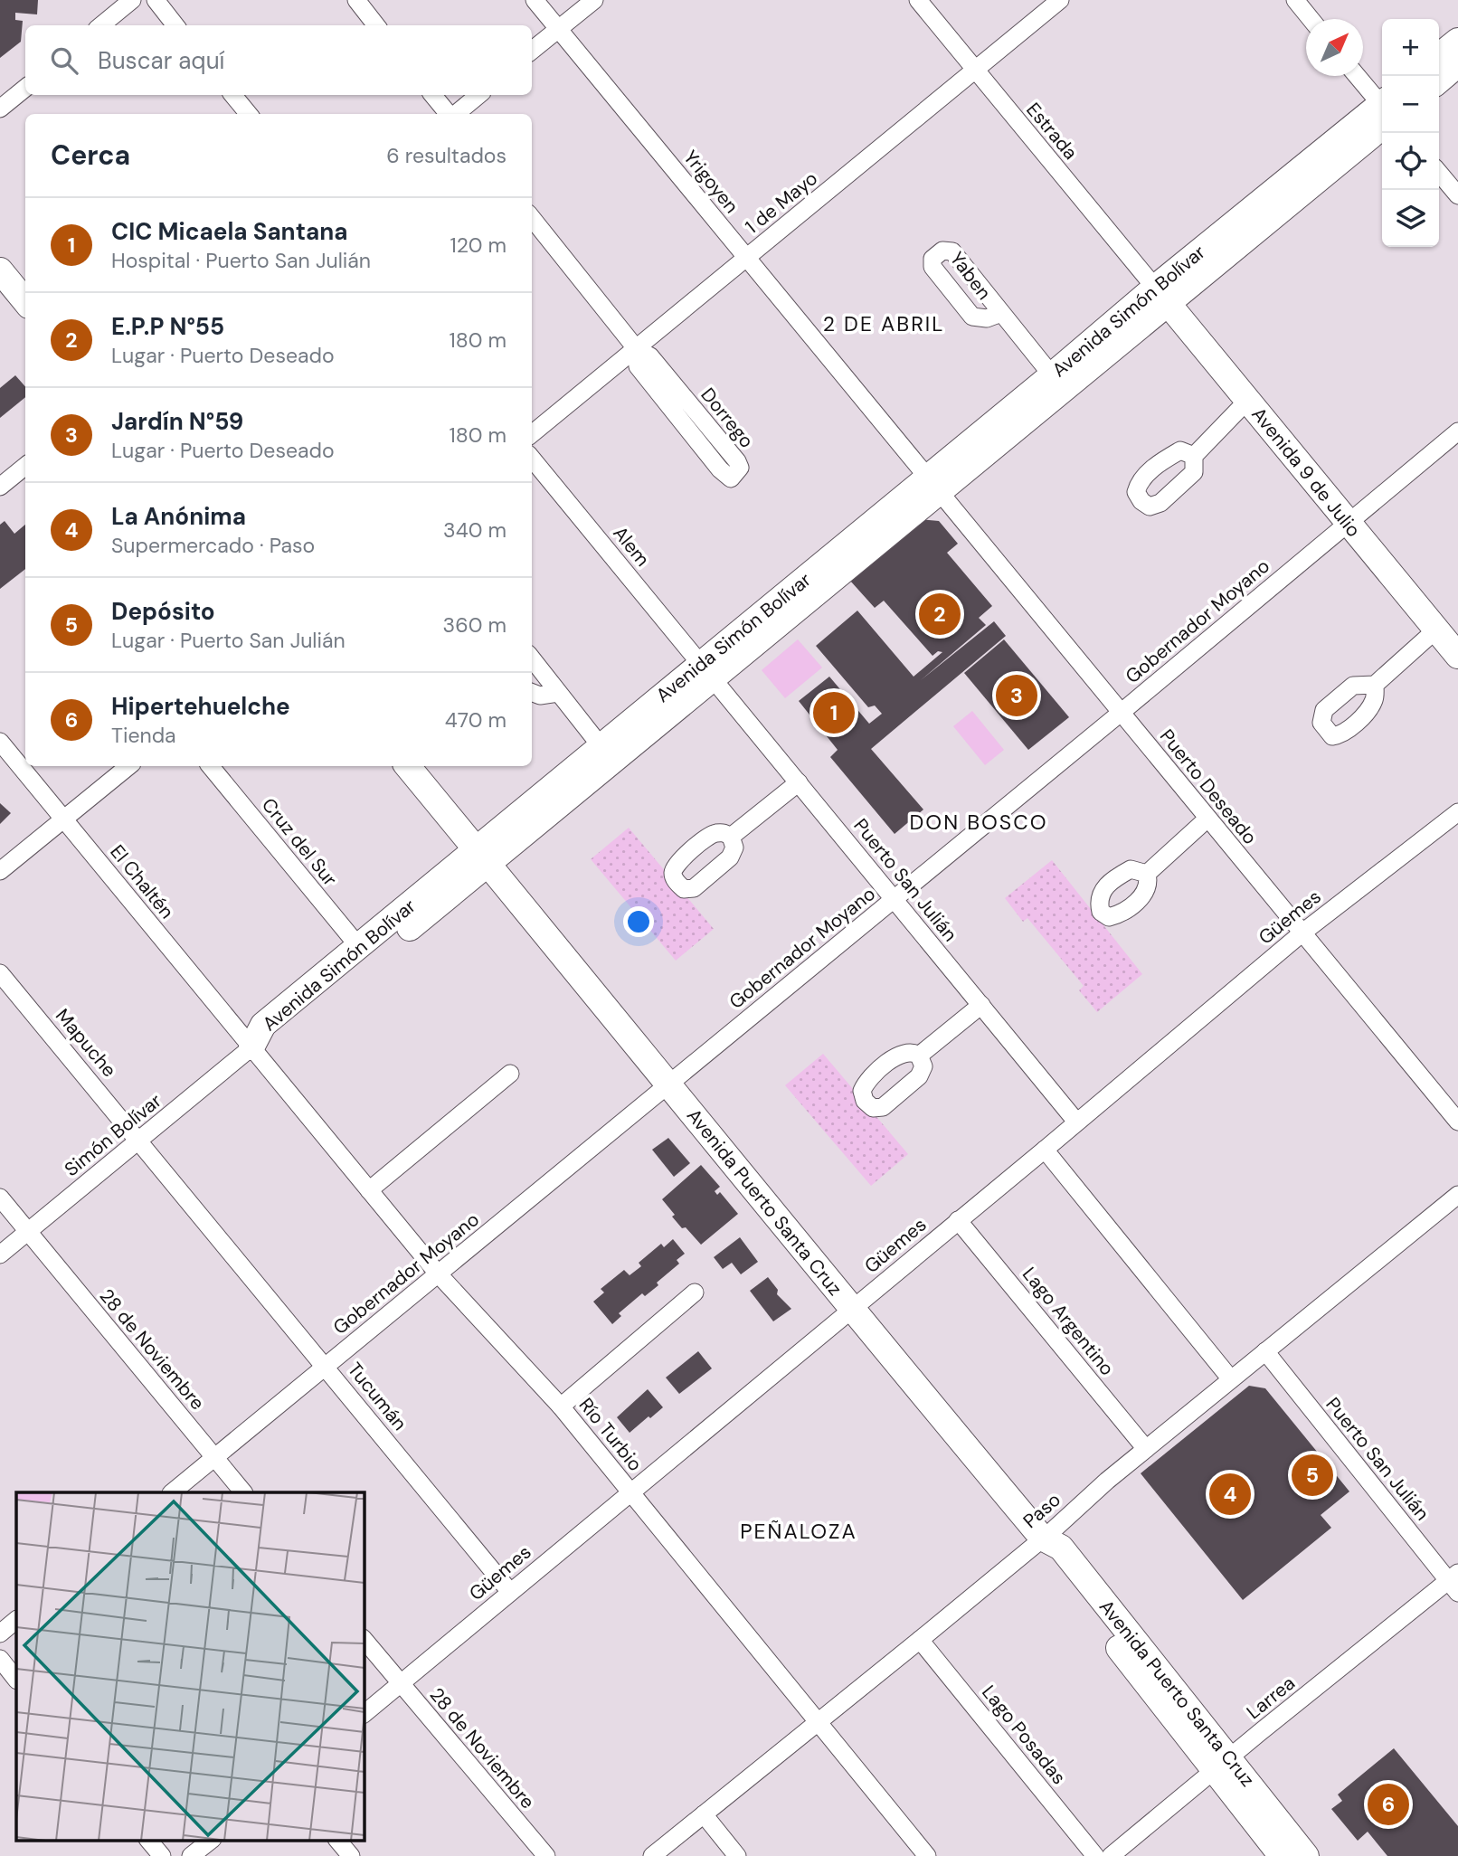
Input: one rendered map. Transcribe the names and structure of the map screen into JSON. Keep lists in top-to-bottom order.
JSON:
{
  "streets": {
    "street": [
      "Estrada",
      "Yrigoyen",
      "1 de Mayo",
      "Yaben",
      "Avenida Simón Bolívar",
      "Dorrego",
      "Avenida 9 de Julio",
      "Alem",
      "Gobernador Moyano",
      "Puerto Deseado",
      "Cruz del Sur",
      "Puerto San Julián",
      "El Chaltén",
      "Güemes",
      "Mapuche",
      "Simón Bolívar",
      "Avenida Puerto Santa Cruz",
      "Lago Argentino",
      "28 de Noviembre",
      "Tucumán",
      "Río Turbio",
      "Paso",
      "Larrea",
      "Lago Posadas"
    ]
  },
  "crossings": [
    ["Estrada", "1 de Mayo"],
    ["Estrada", "Avenida Simón Bolívar"],
    ["Estrada", "Avenida 9 de Julio"],
    ["Yrigoyen", "1 de Mayo"],
    ["Yrigoyen", "Avenida Simón Bolívar"],
    ["Yrigoyen", "Puerto Deseado"],
    ["1 de Mayo", "Dorrego"],
    ["Yaben", "Avenida Simón Bolívar"],
    ["Avenida Simón Bolívar", "Avenida 9 de Julio"],
    ["Avenida Simón Bolívar", "Alem"],
    ["Avenida Simón Bolívar", "Puerto Deseado"],
    ["Avenida Simón Bolívar", "Cruz del Sur"],
    ["Avenida Simón Bolívar", "Puerto San Julián"],
    ["Avenida Simón Bolívar", "El Chaltén"],
    ["Avenida Simón Bolívar", "Simón Bolívar"],
    ["Avenida Simón Bolívar", "Avenida Puerto Santa Cruz"],
    ["Avenida Simón Bolívar", "Río Turbio"],
    ["Avenida 9 de Julio", "Gobernador Moyano"],
    ["Alem", "Puerto San Julián"],
    ["Gobernador Moyano", "Puerto Deseado"],
    ["Gobernador Moyano", "Puerto San Julián"],
    ["Gobernador Moyano", "Avenida Puerto Santa Cruz"],
    ["Gobernador Moyano", "28 de Noviembre"],
    ["Gobernador Moyano", "Tucumán"],
    ["Gobernador Moyano", "Río Turbio"],
    ["Puerto Deseado", "Güemes"],
    ["Puerto San Julián", "Güemes"],
    ["Puerto San Julián", "Paso"],
    ["Puerto San Julián", "Larrea"],
    ["El Chaltén", "Simón Bolívar"],
    ["El Chaltén", "Río Turbio"],
    ["Güemes", "Avenida Puerto Santa Cruz"],
    ["Güemes", "Lago Argentino"],
    ["Güemes", "28 de Noviembre"],
    ["Güemes", "Tucumán"],
    ["Güemes", "Río Turbio"],
    ["Mapuche", "Simón Bolívar"],
    ["Mapuche", "Tucumán"],
    ["Simón Bolívar", "28 de Noviembre"],
    ["Simón Bolívar", "Tucumán"],
    ["Simón Bolívar", "Río Turbio"],
    ["Avenida Puerto Santa Cruz", "Paso"],
    ["Avenida Puerto Santa Cruz", "Larrea"],
    ["Lago Argentino", "Paso"],
    ["Río Turbio", "Paso"],
    ["Paso", "Lago Posadas"]
  ],
  "districts": ["2 DE ABRIL", "DON BOSCO", "PEÑALOZA"],
  "north": "top right",
  "page": {
    "map_buttons": ["+", "−"],
    "search": "Buscar aquí",
    "heading": ["Cerca", "6 resultados"],
    "list": [
      {
        "mark": "1",
        "name": "CIC Micaela Santana",
        "note": "Hospital · Puerto San Julián",
        "value": "120 m"
      },
      {
        "mark": "2",
        "name": "E.P.P N°55",
        "note": "Lugar · Puerto Deseado",
        "value": "180 m"
      },
      {
        "mark": "3",
        "name": "Jardín N°59",
        "note": "Lugar · Puerto Deseado",
        "value": "180 m"
      },
      {
        "mark": "4",
        "name": "La Anónima",
        "note": "Supermercado · Paso",
        "value": "340 m"
      },
      {
        "mark": "5",
        "name": "Depósito",
        "note": "Lugar · Puerto San Julián",
        "value": "360 m"
      },
      {
        "mark": "6",
        "name": "Hipertehuelche",
        "note": "Tienda",
        "value": "470 m"
      }
    ],
    "pins": [
      "2",
      "3",
      "1",
      "5",
      "4",
      "6"
    ]
  }
}
